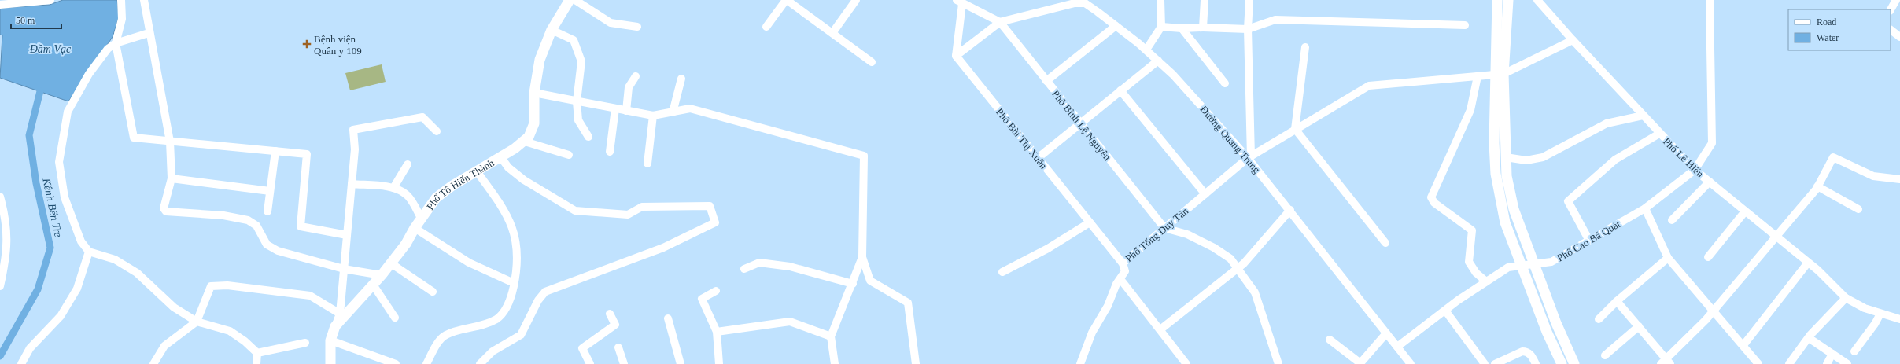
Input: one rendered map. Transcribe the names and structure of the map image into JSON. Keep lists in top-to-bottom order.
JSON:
{
  "streets": {
    "street": [
      "Phố Bình Lệ Nguyên",
      "Phố Bùi Thị Xuân",
      "Đường Quang Trung",
      "Phố Lê Hiến",
      "Phố Tô Hiến Thành",
      "Phố Tống Duy Tân",
      "Phố Cao Bá Quát"
    ]
  },
  "crossings": [
    ["Phố Bình Lệ Nguyên", "Đường Quang Trung"],
    ["Phố Bình Lệ Nguyên", "Phố Tống Duy Tân"],
    ["Phố Bùi Thị Xuân", "Phố Tống Duy Tân"],
    ["Đường Quang Trung", "Phố Tống Duy Tân"],
    ["Đường Quang Trung", "Phố Cao Bá Quát"],
    ["Phố Lê Hiến", "Phố Cao Bá Quát"]
  ],
  "water": ["Đầm Vạc", "Kênh Bến Tre"],
  "places": {
    "health": ["Bệnh viện Quân y 109"]
  },
  "legend": ["Road", "Water"],
  "scale_bar": "50 m"
}
